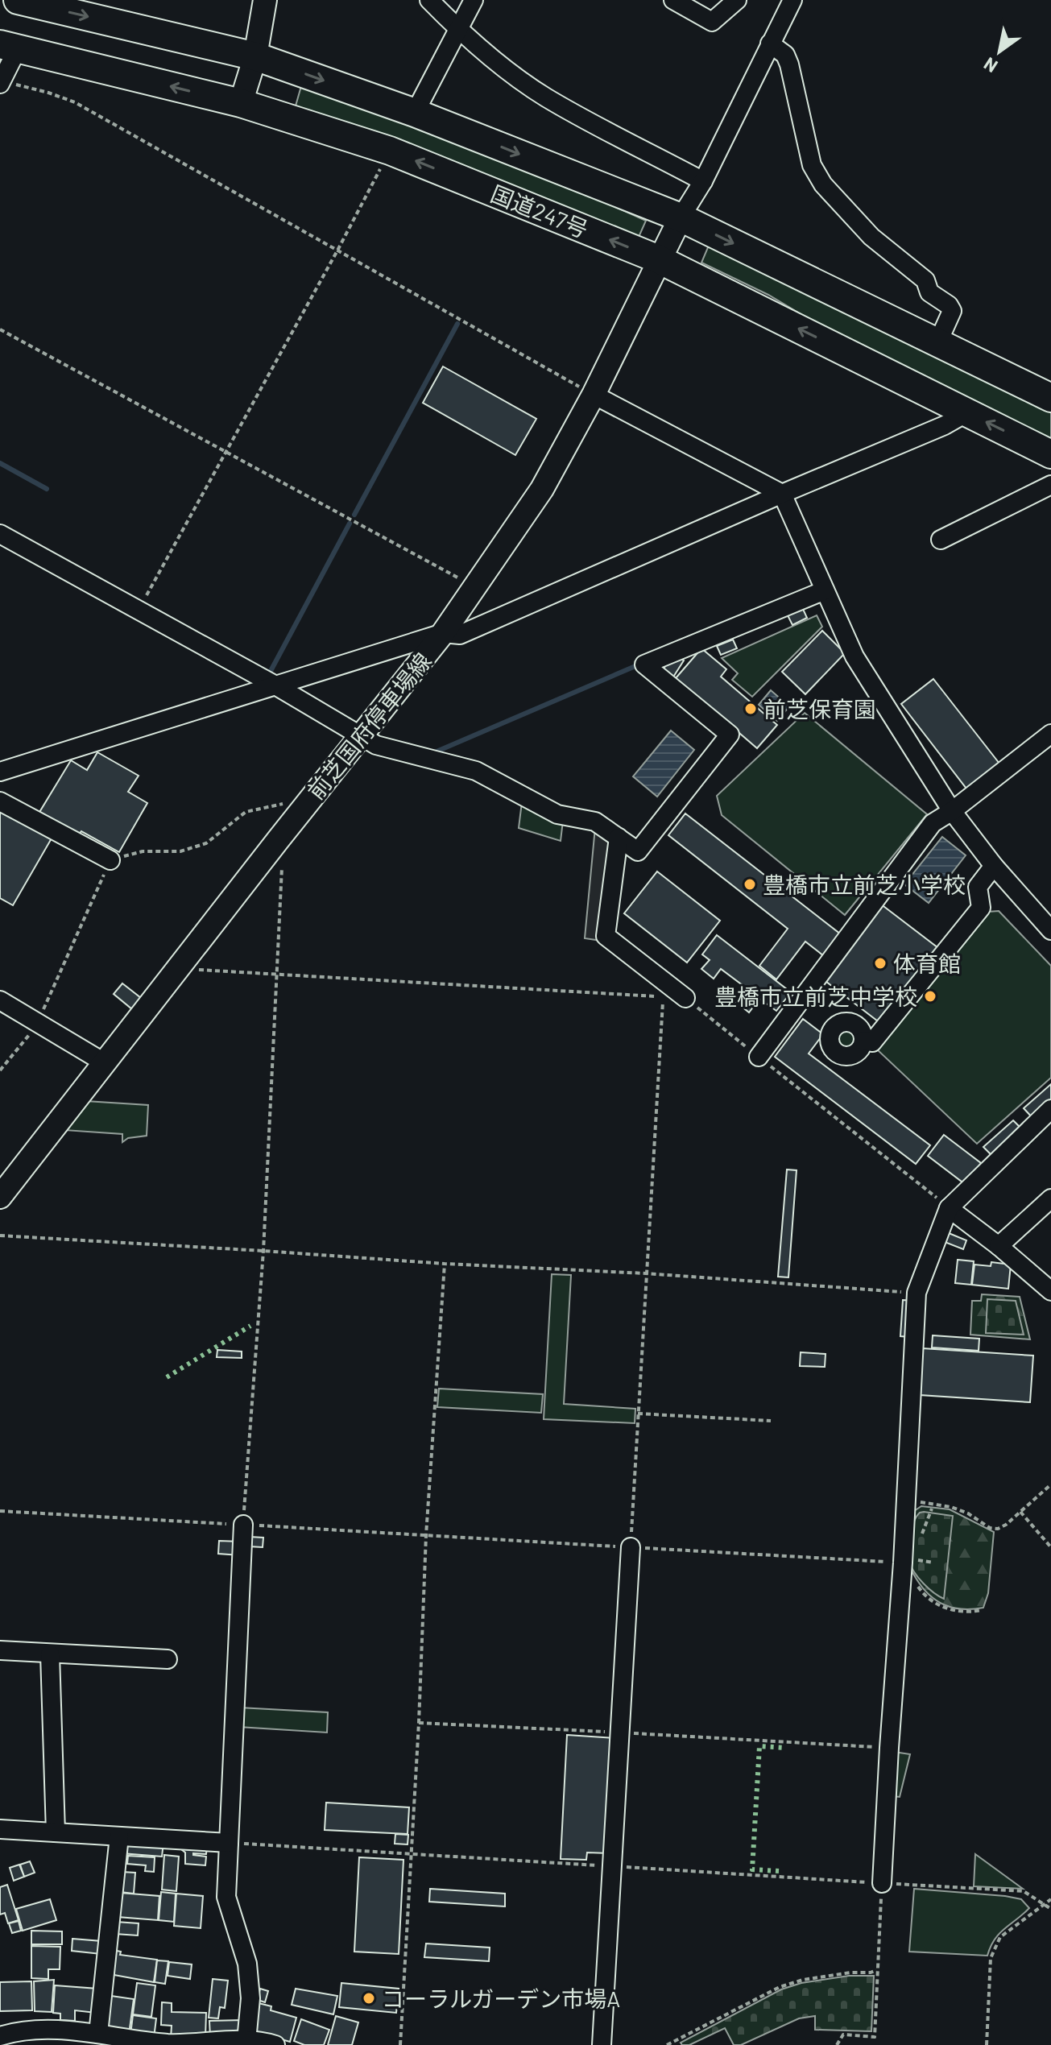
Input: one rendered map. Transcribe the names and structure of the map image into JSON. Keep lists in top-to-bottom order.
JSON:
{
  "streets": {
    "highway": ["国道247号"],
    "main road": ["前芝国府停車場線"]
  },
  "crossings": [
    ["国道247号", "前芝国府停車場線"]
  ],
  "places": [
    "前芝保育園",
    "豊橋市立前芝小学校",
    "体育館",
    "豊橋市立前芝中学校",
    "コーラルガーデン市場A"
  ],
  "north": "bottom left"
}
